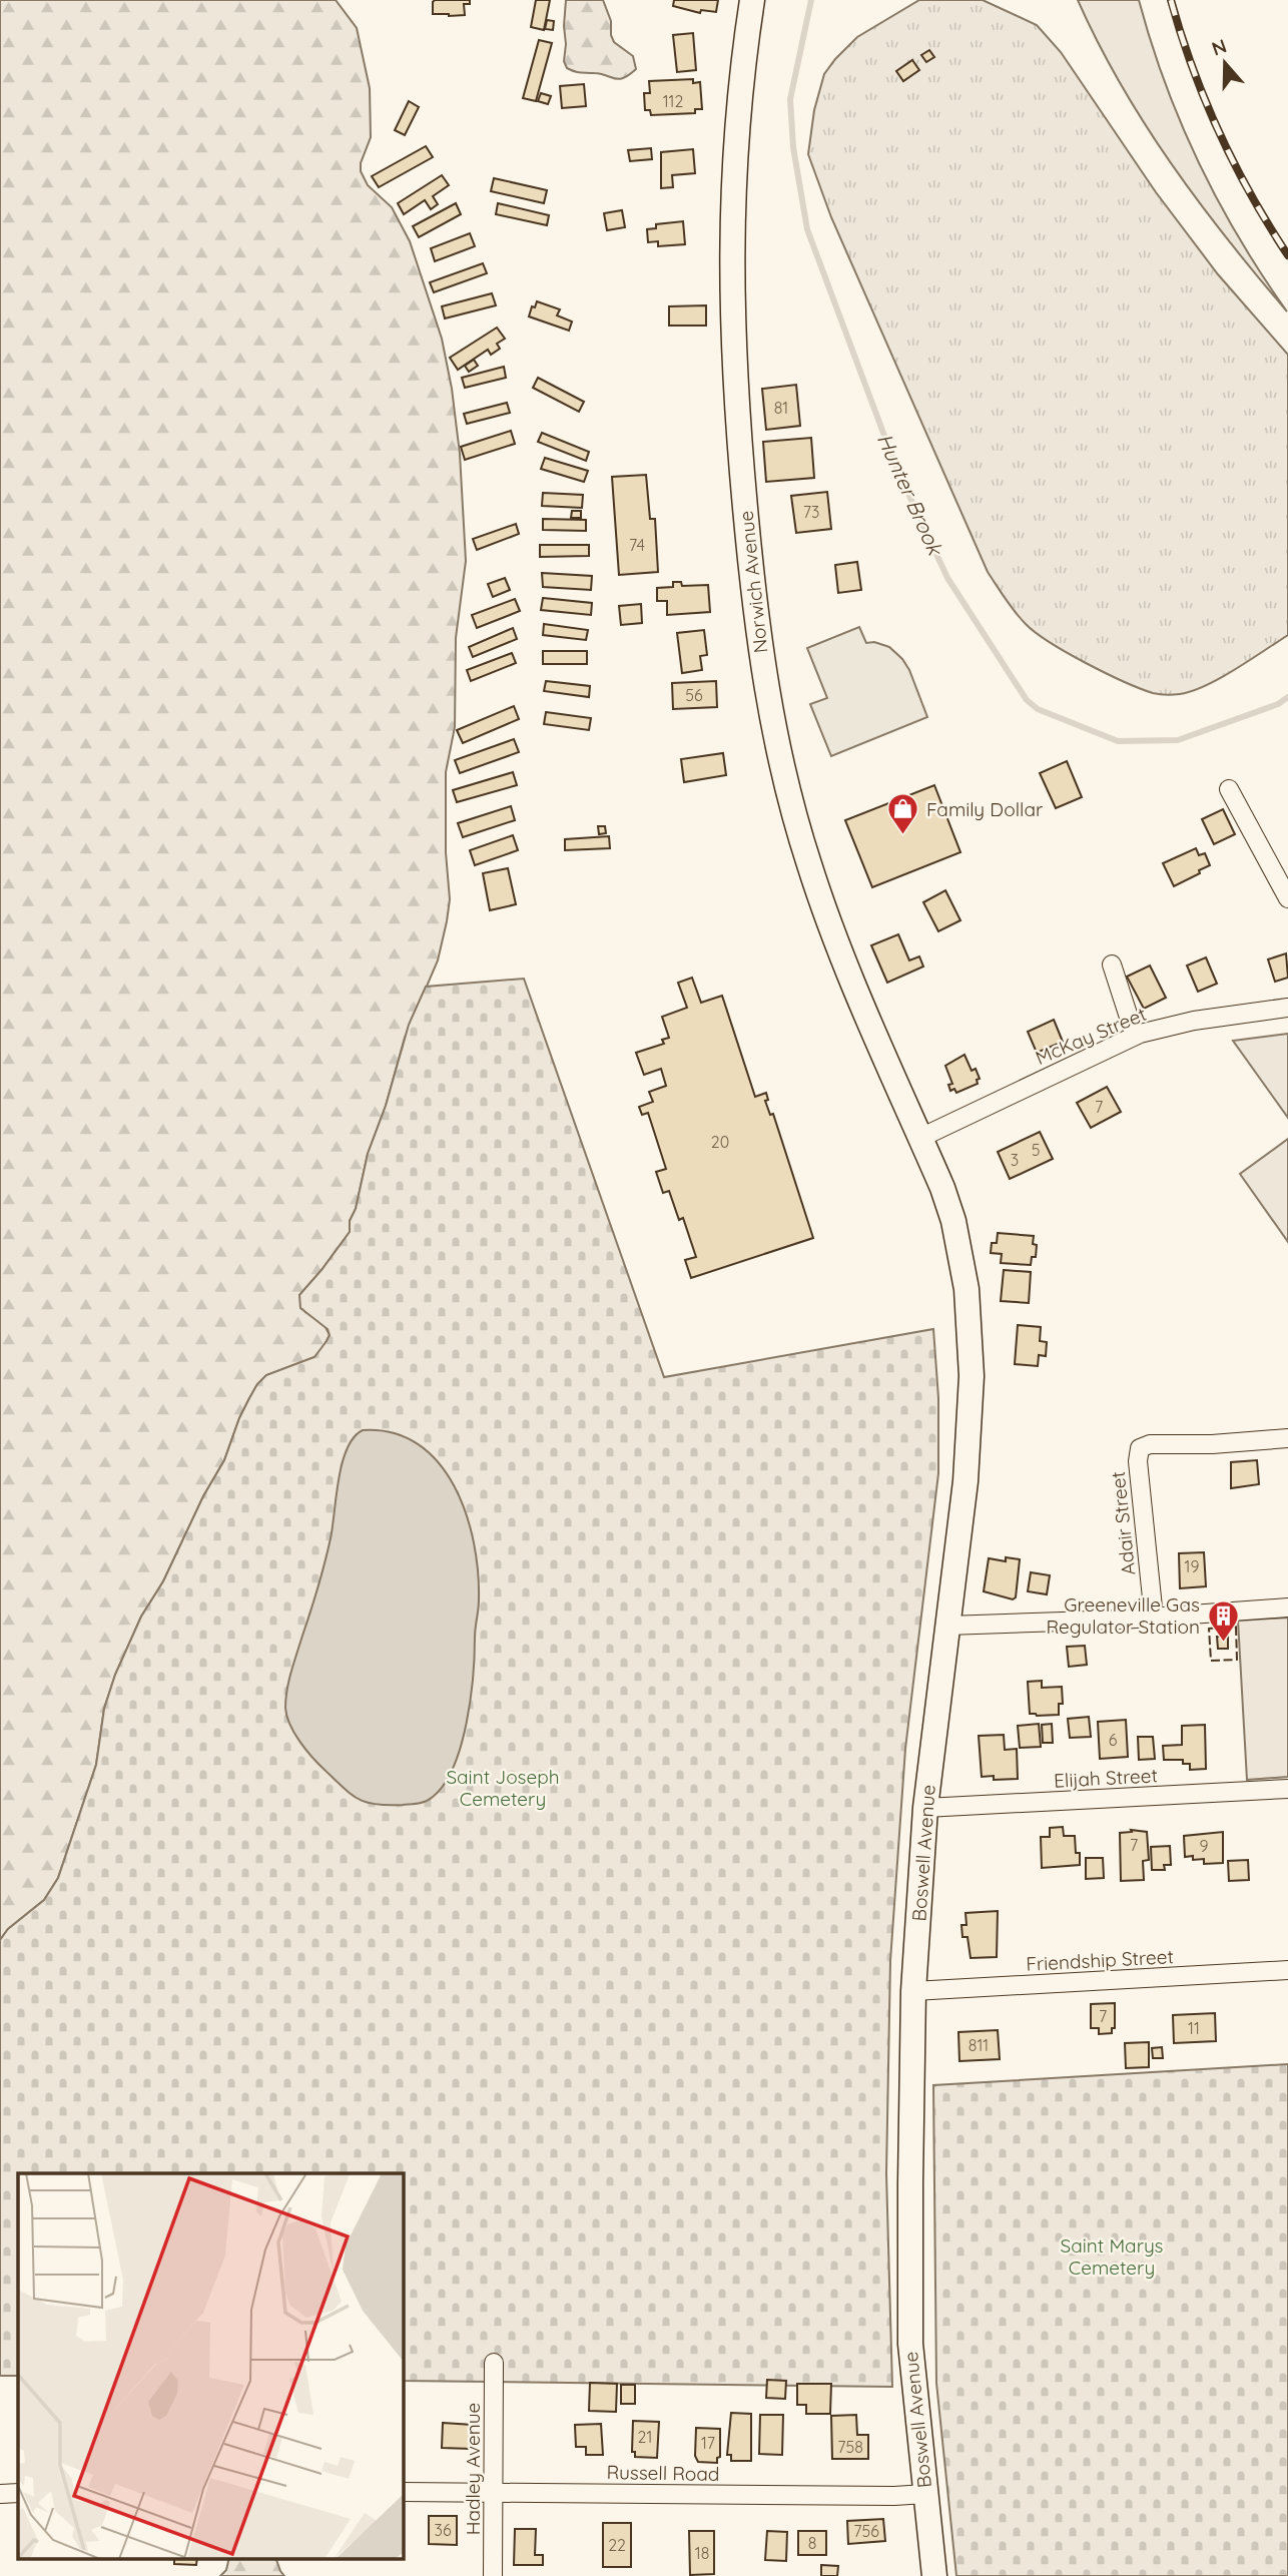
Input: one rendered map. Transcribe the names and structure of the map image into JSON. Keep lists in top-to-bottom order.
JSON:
{
  "streets": {
    "main road": ["Norwich Avenue", "Boswell Avenue"],
    "street": [
      "McKay Street",
      "Adair Street",
      "Elijah Street",
      "Friendship Street",
      "Hadley Avenue",
      "Russell Road"
    ]
  },
  "crossings": [
    ["Norwich Avenue", "McKay Street"],
    ["Norwich Avenue", "Boswell Avenue"],
    ["McKay Street", "Boswell Avenue"],
    ["Elijah Street", "Boswell Avenue"],
    ["Boswell Avenue", "Friendship Street"],
    ["Boswell Avenue", "Russell Road"],
    ["Hadley Avenue", "Russell Road"]
  ],
  "water": ["Hunter Brook"],
  "parks": ["Saint Joseph Cemetery", "Saint Marys Cemetery"],
  "places": {
    "shop": ["Family Dollar"],
    "building": ["Greeneville Gas Regulator Station"]
  },
  "house_numbers": [
    "112",
    "81",
    "73",
    "74",
    "56",
    "7",
    "20",
    "5",
    "3",
    "19",
    "6",
    "7",
    "9",
    "7",
    "11",
    "811",
    "21",
    "17",
    "758",
    "36",
    "756",
    "8",
    "22",
    "18"
  ],
  "north": "top"
}
